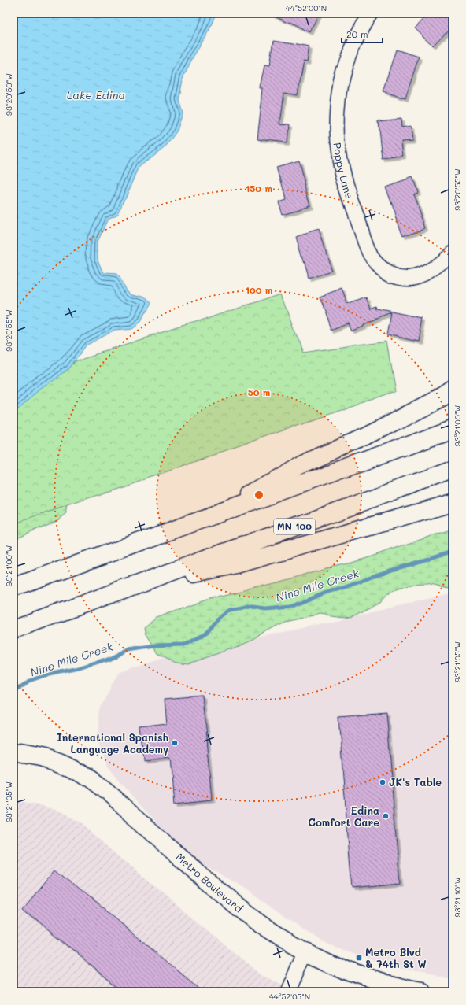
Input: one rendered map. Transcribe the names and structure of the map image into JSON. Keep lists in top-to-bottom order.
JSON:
{
  "streets": {
    "main road": ["MN 100", "Metro Boulevard"],
    "street": ["Poppy Lane"]
  },
  "water": ["Lake Edina", "Nine Mile Creek"],
  "places": {
    "other": ["International Spanish Language Academy", "JK's Table", "Edina Comfort Care"],
    "transit": ["Metro Blvd & 74th St W"]
  },
  "scale_bar": "20 m",
  "coordinates": [
    "44°52'00\"N",
    "93°20'50\"W",
    "93°20'55\"W",
    "93°21'00\"W",
    "93°21'05\"W",
    "93°21'10\"W",
    "44°52'05\"N"
  ],
  "rings": ["150 m", "100 m", "50 m"]
}
